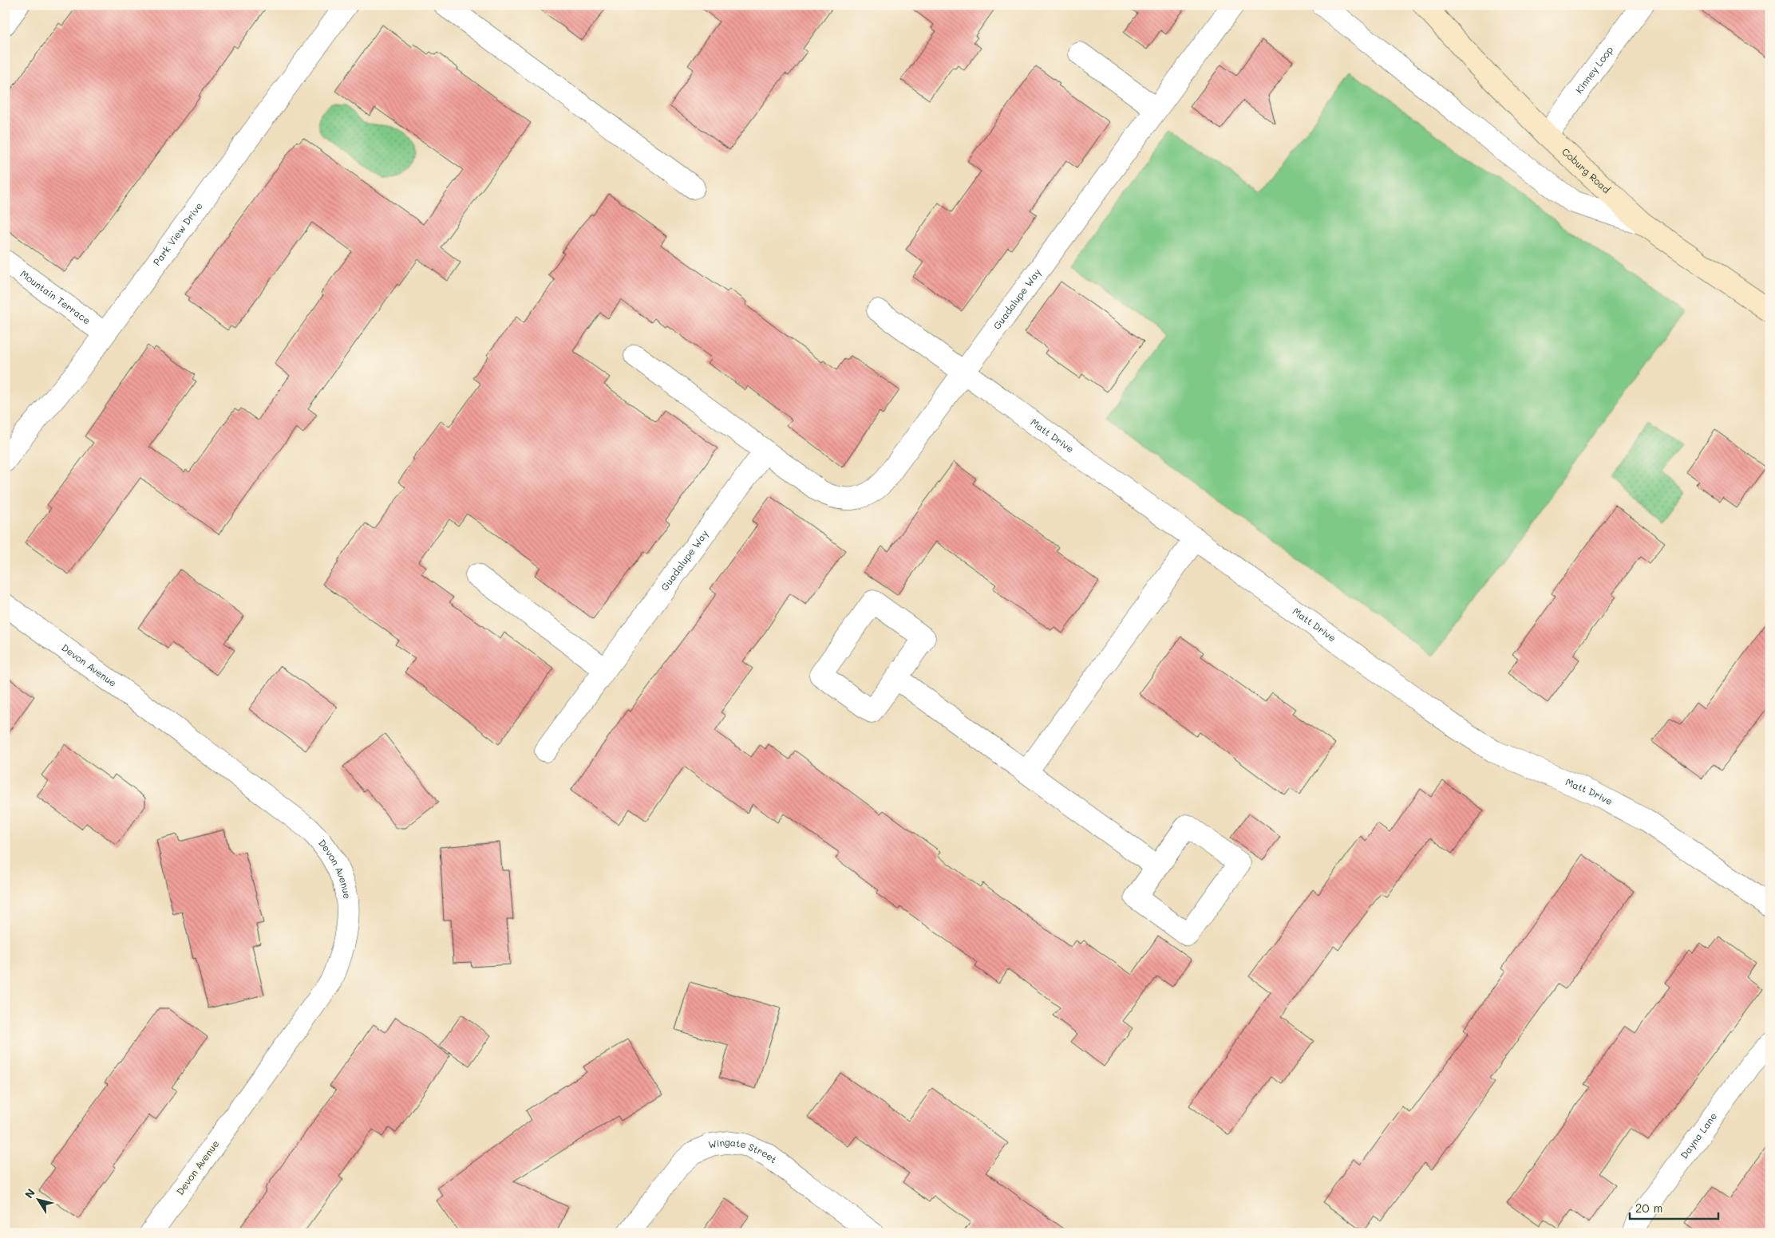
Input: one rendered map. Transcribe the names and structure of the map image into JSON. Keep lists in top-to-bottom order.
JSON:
{
  "streets": {
    "main road": ["Coburg Road"],
    "street": [
      "Kinney Loop",
      "Park View Drive",
      "Mountain Terrace",
      "Guadalupe Way",
      "Matt Drive",
      "Devon Avenue",
      "Dayna Lane",
      "Wingate Street"
    ]
  },
  "crossings": [
    ["Kinney Loop", "Coburg Road"],
    ["Park View Drive", "Mountain Terrace"],
    ["Guadalupe Way", "Matt Drive"]
  ],
  "scale_bar": "20 m",
  "north": "top left"
}
